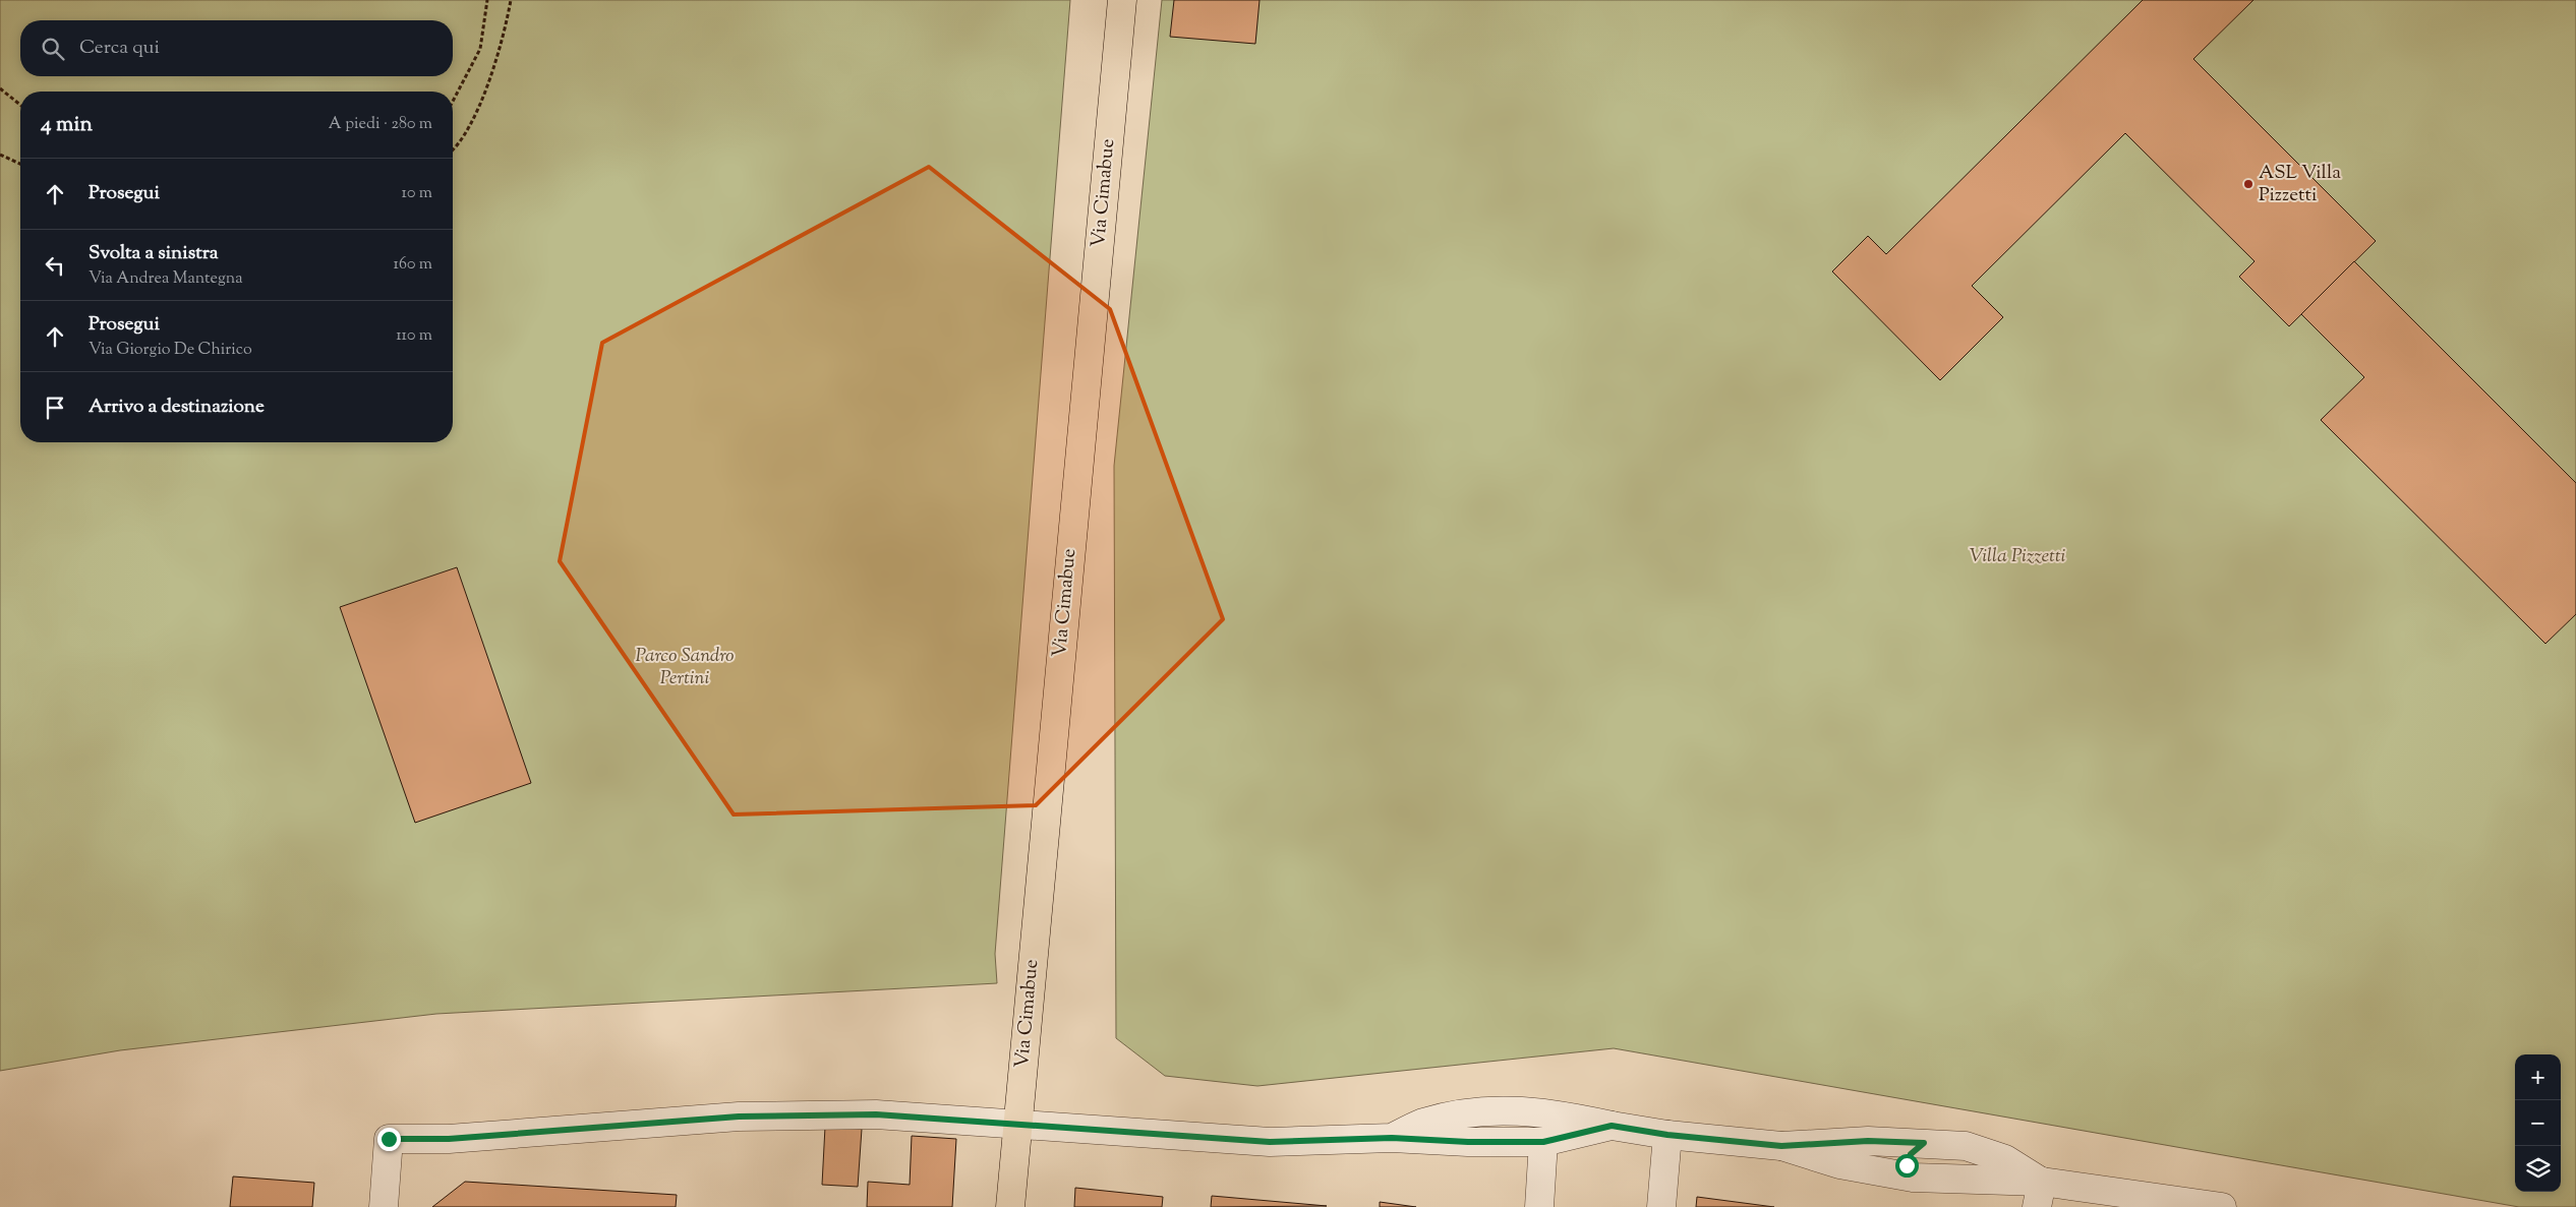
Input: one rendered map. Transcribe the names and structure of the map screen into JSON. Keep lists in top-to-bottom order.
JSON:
{
  "streets": {
    "main road": ["Via Cimabue"]
  },
  "parks": ["Villa Pizzetti", "Parco Sandro Pertini"],
  "places": ["ASL Villa Pizzetti"],
  "page": {
    "search": "Cerca qui",
    "heading": ["4 min", "A piedi · 280 m"],
    "list": [
      ["Prosegui", "10 m"],
      ["Svolta a sinistra", "Via Andrea Mantegna", "160 m"],
      ["Prosegui", "Via Giorgio De Chirico", "110 m"],
      "Arrivo a destinazione"
    ],
    "map_buttons": ["+", "−"]
  }
}
